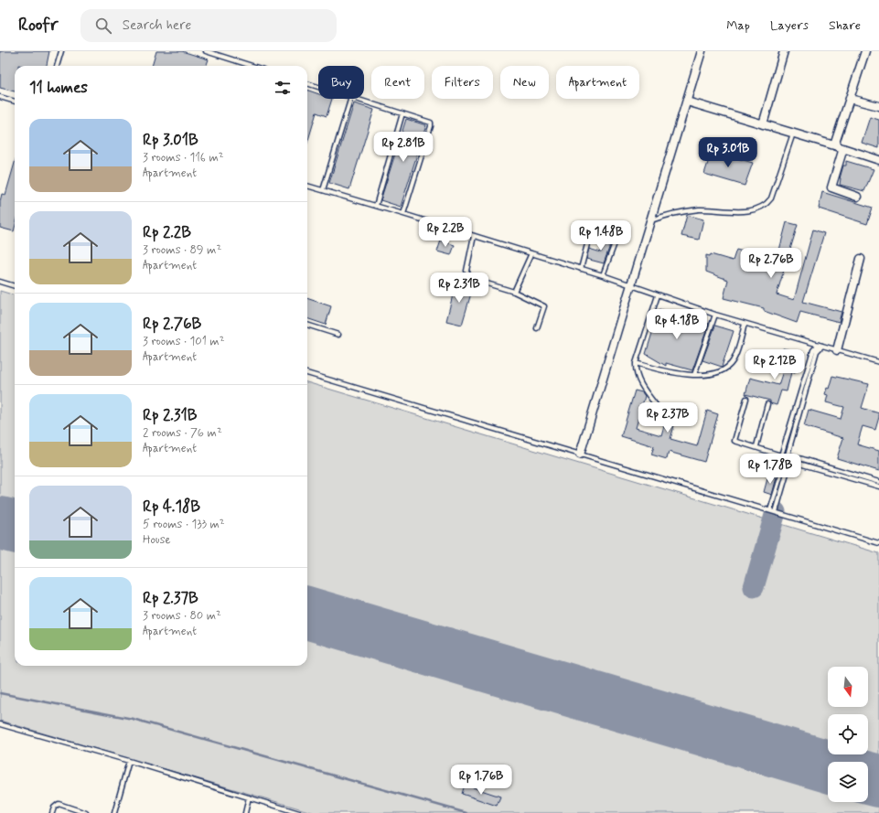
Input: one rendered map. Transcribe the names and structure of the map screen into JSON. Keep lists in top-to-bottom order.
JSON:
{
  "north": "bottom",
  "page": {
    "header": "Roofr",
    "search": "Search here",
    "nav": ["Map", "Layers", "Share"],
    "chip": [
      "Buy",
      "Rent",
      "Filters",
      "New",
      "Apartment"
    ],
    "heading": "11 homes",
    "list": [
      {
        "name": "Rp 3.01B",
        "note": "3 rooms · 116 m² · Apartment"
      },
      {
        "name": "Rp 2.2B",
        "note": "3 rooms · 89 m² · Apartment"
      },
      {
        "name": "Rp 2.76B",
        "note": "3 rooms · 101 m² · Apartment"
      },
      {
        "name": "Rp 2.31B",
        "note": "2 rooms · 76 m² · Apartment"
      },
      {
        "name": "Rp 4.18B",
        "note": "5 rooms · 133 m² · House"
      },
      {
        "name": "Rp 2.37B",
        "note": "3 rooms · 80 m² · Apartment"
      }
    ],
    "price": [
      "Rp 2.81B",
      "Rp 3.01B",
      "Rp 2.2B",
      "Rp 1.48B",
      "Rp 2.76B",
      "Rp 2.31B",
      "Rp 4.18B",
      "Rp 2.12B",
      "Rp 2.37B",
      "Rp 1.78B",
      "Rp 1.76B"
    ]
  }
}
